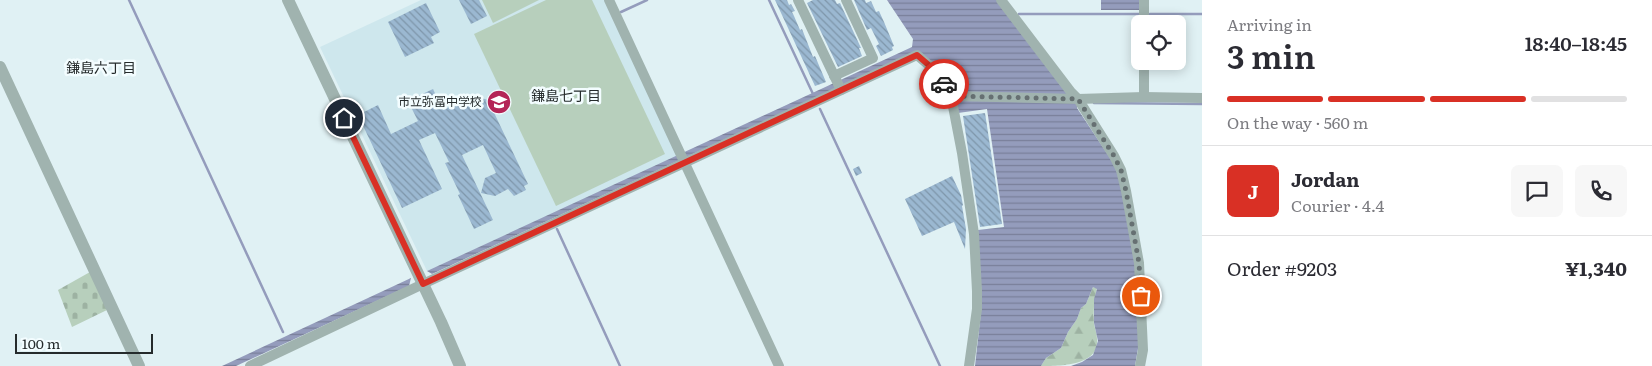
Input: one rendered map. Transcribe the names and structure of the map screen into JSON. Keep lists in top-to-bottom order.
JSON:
{
  "districts": ["鎌島六丁目", "鎌島七丁目"],
  "places": {
    "school or university": ["市立弥冨中学校"]
  },
  "scale_bar": "100 m",
  "page": {
    "heading": ["3 min", "Arriving in", "18:40–18:45"],
    "panel": [
      "Jordan",
      "Courier · 4.4",
      "Order #9203",
      "¥1,340"
    ],
    "bar": "On the way · 560 m",
    "round": "J",
    "scale": "100 m"
  }
}
